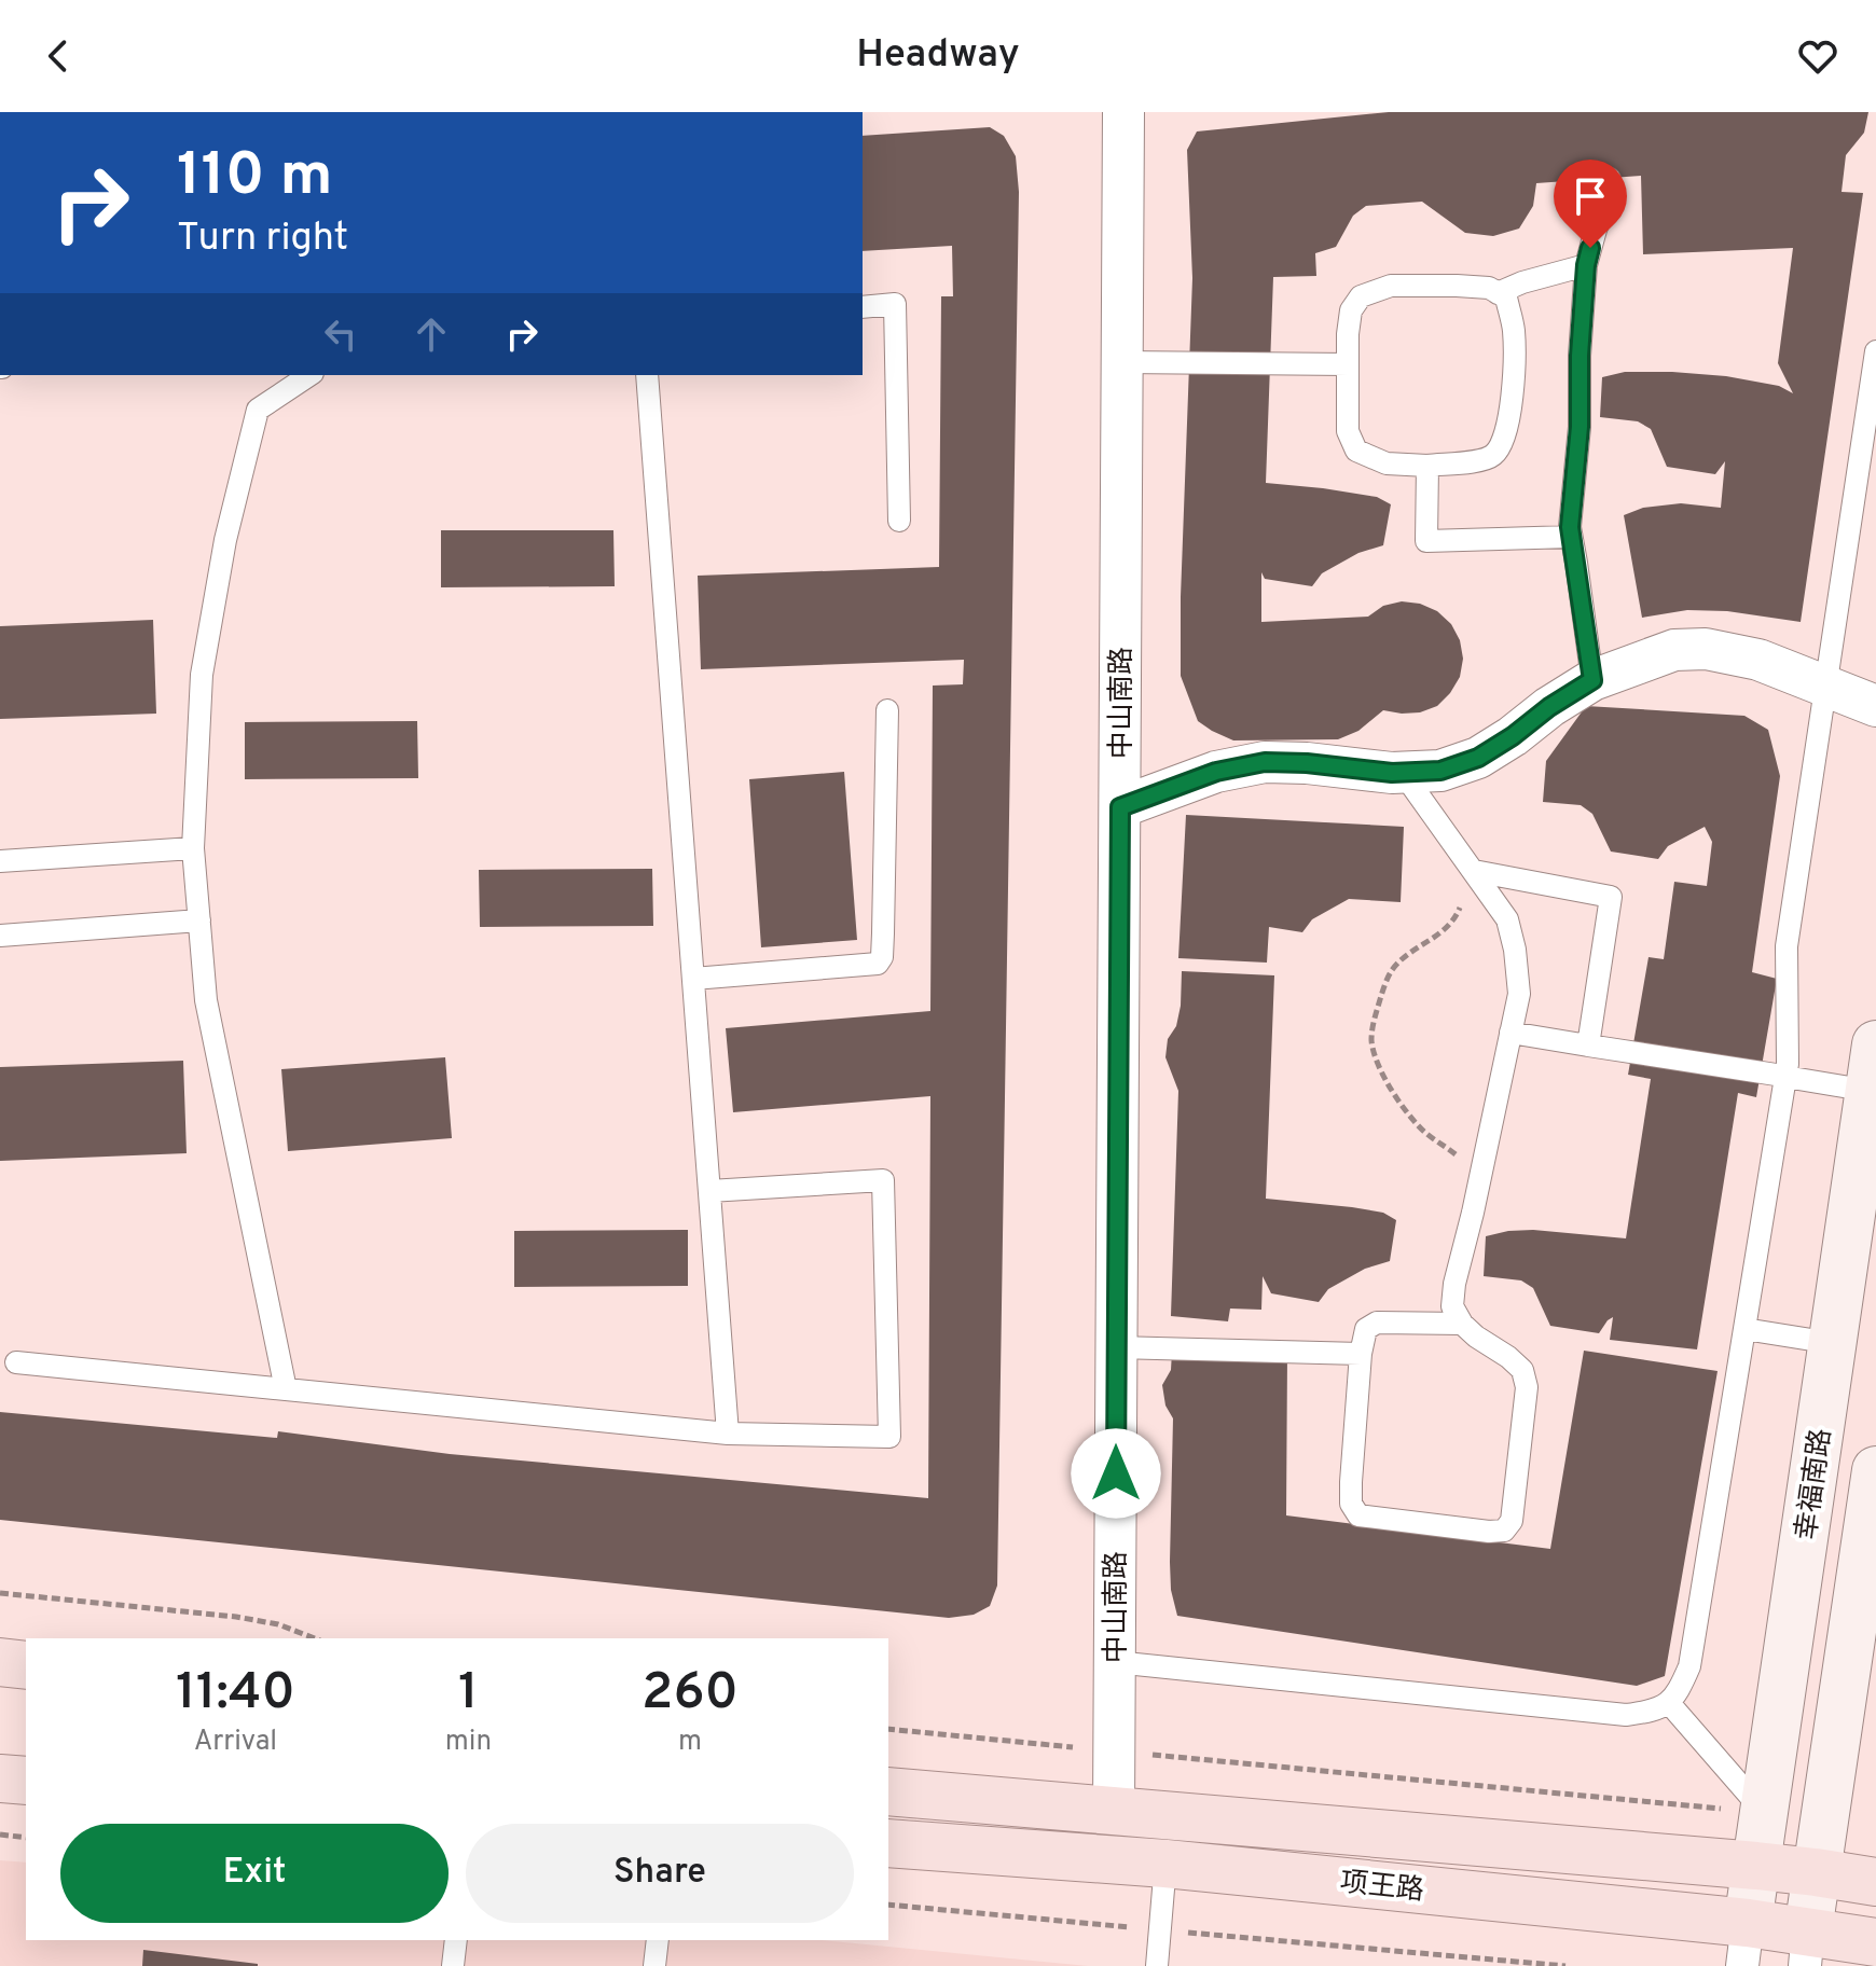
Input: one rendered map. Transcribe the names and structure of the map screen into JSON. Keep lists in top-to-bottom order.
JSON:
{
  "streets": {
    "main road": ["幸福南路", "项王路"],
    "street": ["中山南路"]
  },
  "crossings": [
    ["中山南路", "项王路"],
    ["幸福南路", "项王路"]
  ],
  "page": {
    "header": "Headway",
    "turn": ["110 m", "Turn right"],
    "eta": [
      "11:40",
      "Arrival",
      "1",
      "min",
      "260",
      "m"
    ],
    "buttons": ["Exit", "Share"]
  }
}
